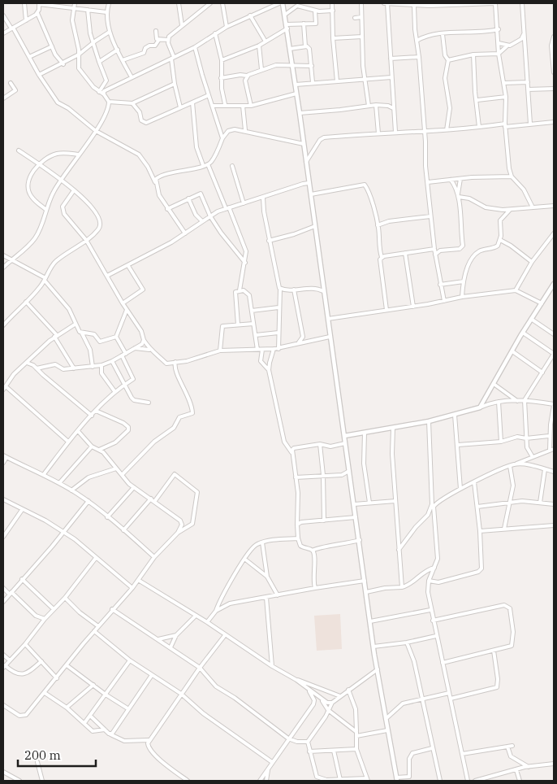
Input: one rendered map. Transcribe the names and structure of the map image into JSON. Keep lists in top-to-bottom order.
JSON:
{
  "scale_bar": "200 m"
}
